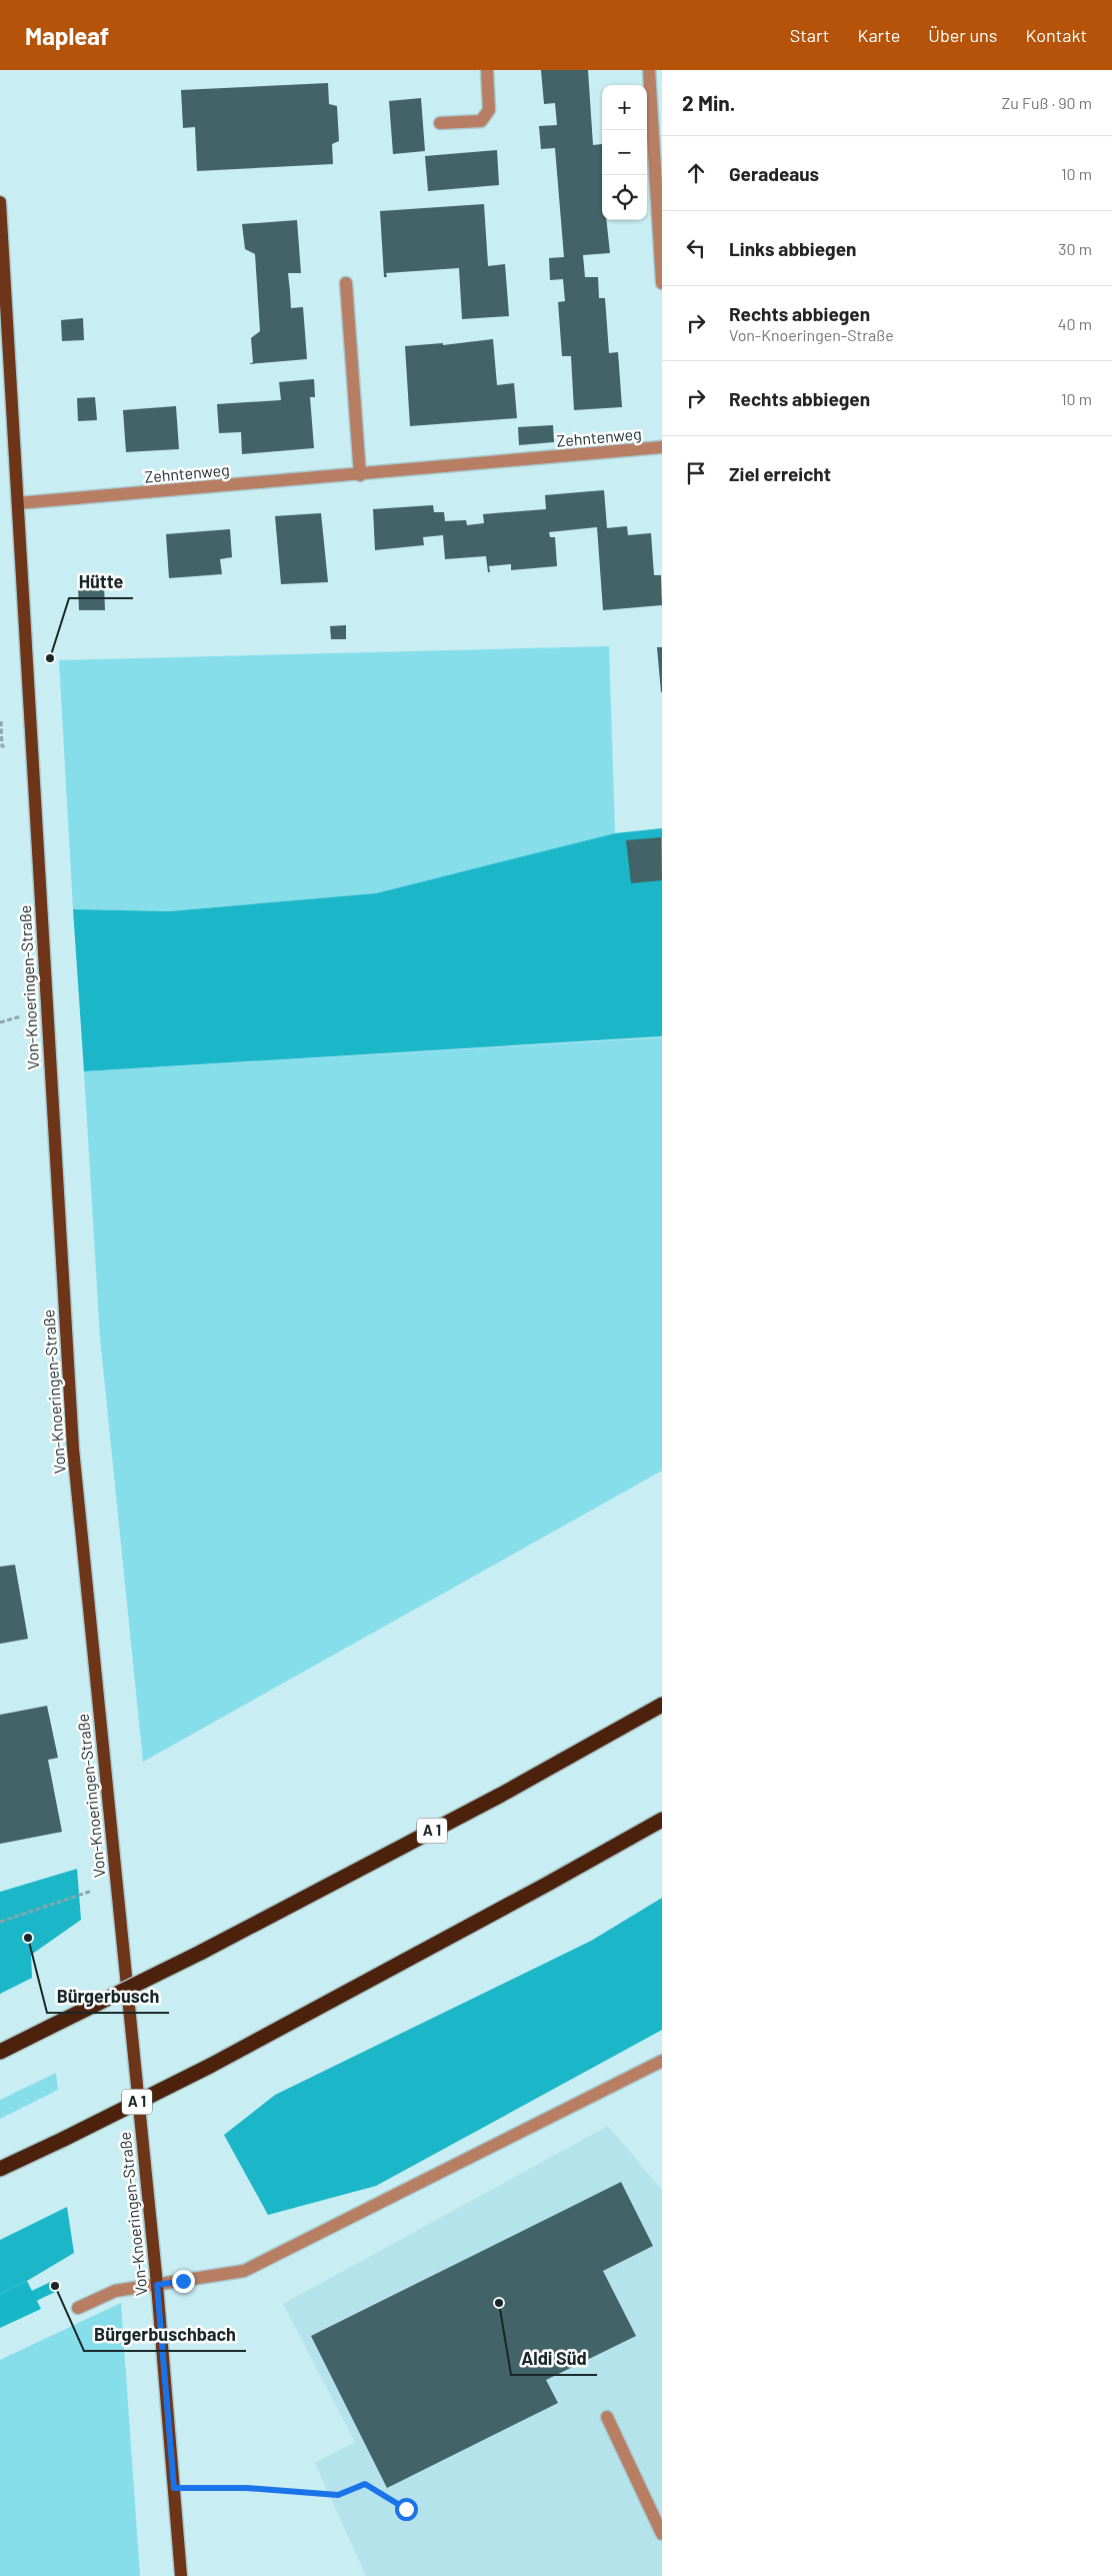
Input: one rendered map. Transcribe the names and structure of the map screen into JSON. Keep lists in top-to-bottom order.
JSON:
{
  "streets": {
    "highway": ["A 1"],
    "main road": ["Von-Knoeringen-Straße"],
    "street": ["Zehntenweg"]
  },
  "crossings": [
    ["Zehntenweg", "Von-Knoeringen-Straße"]
  ],
  "places": [
    "Hütte",
    "Bürgerbusch",
    "Bürgerbuschbach",
    "Aldi Süd"
  ],
  "page": {
    "header": "Mapleaf",
    "nav": [
      "Start",
      "Karte",
      "Über uns",
      "Kontakt"
    ],
    "heading": ["2 Min.", "Zu Fuß · 90 m"],
    "map_buttons": ["+", "−"],
    "list": [
      ["Geradeaus", "10 m"],
      ["Links abbiegen", "30 m"],
      ["Rechts abbiegen", "Von-Knoeringen-Straße", "40 m"],
      ["Rechts abbiegen", "10 m"],
      "Ziel erreicht"
    ]
  }
}
